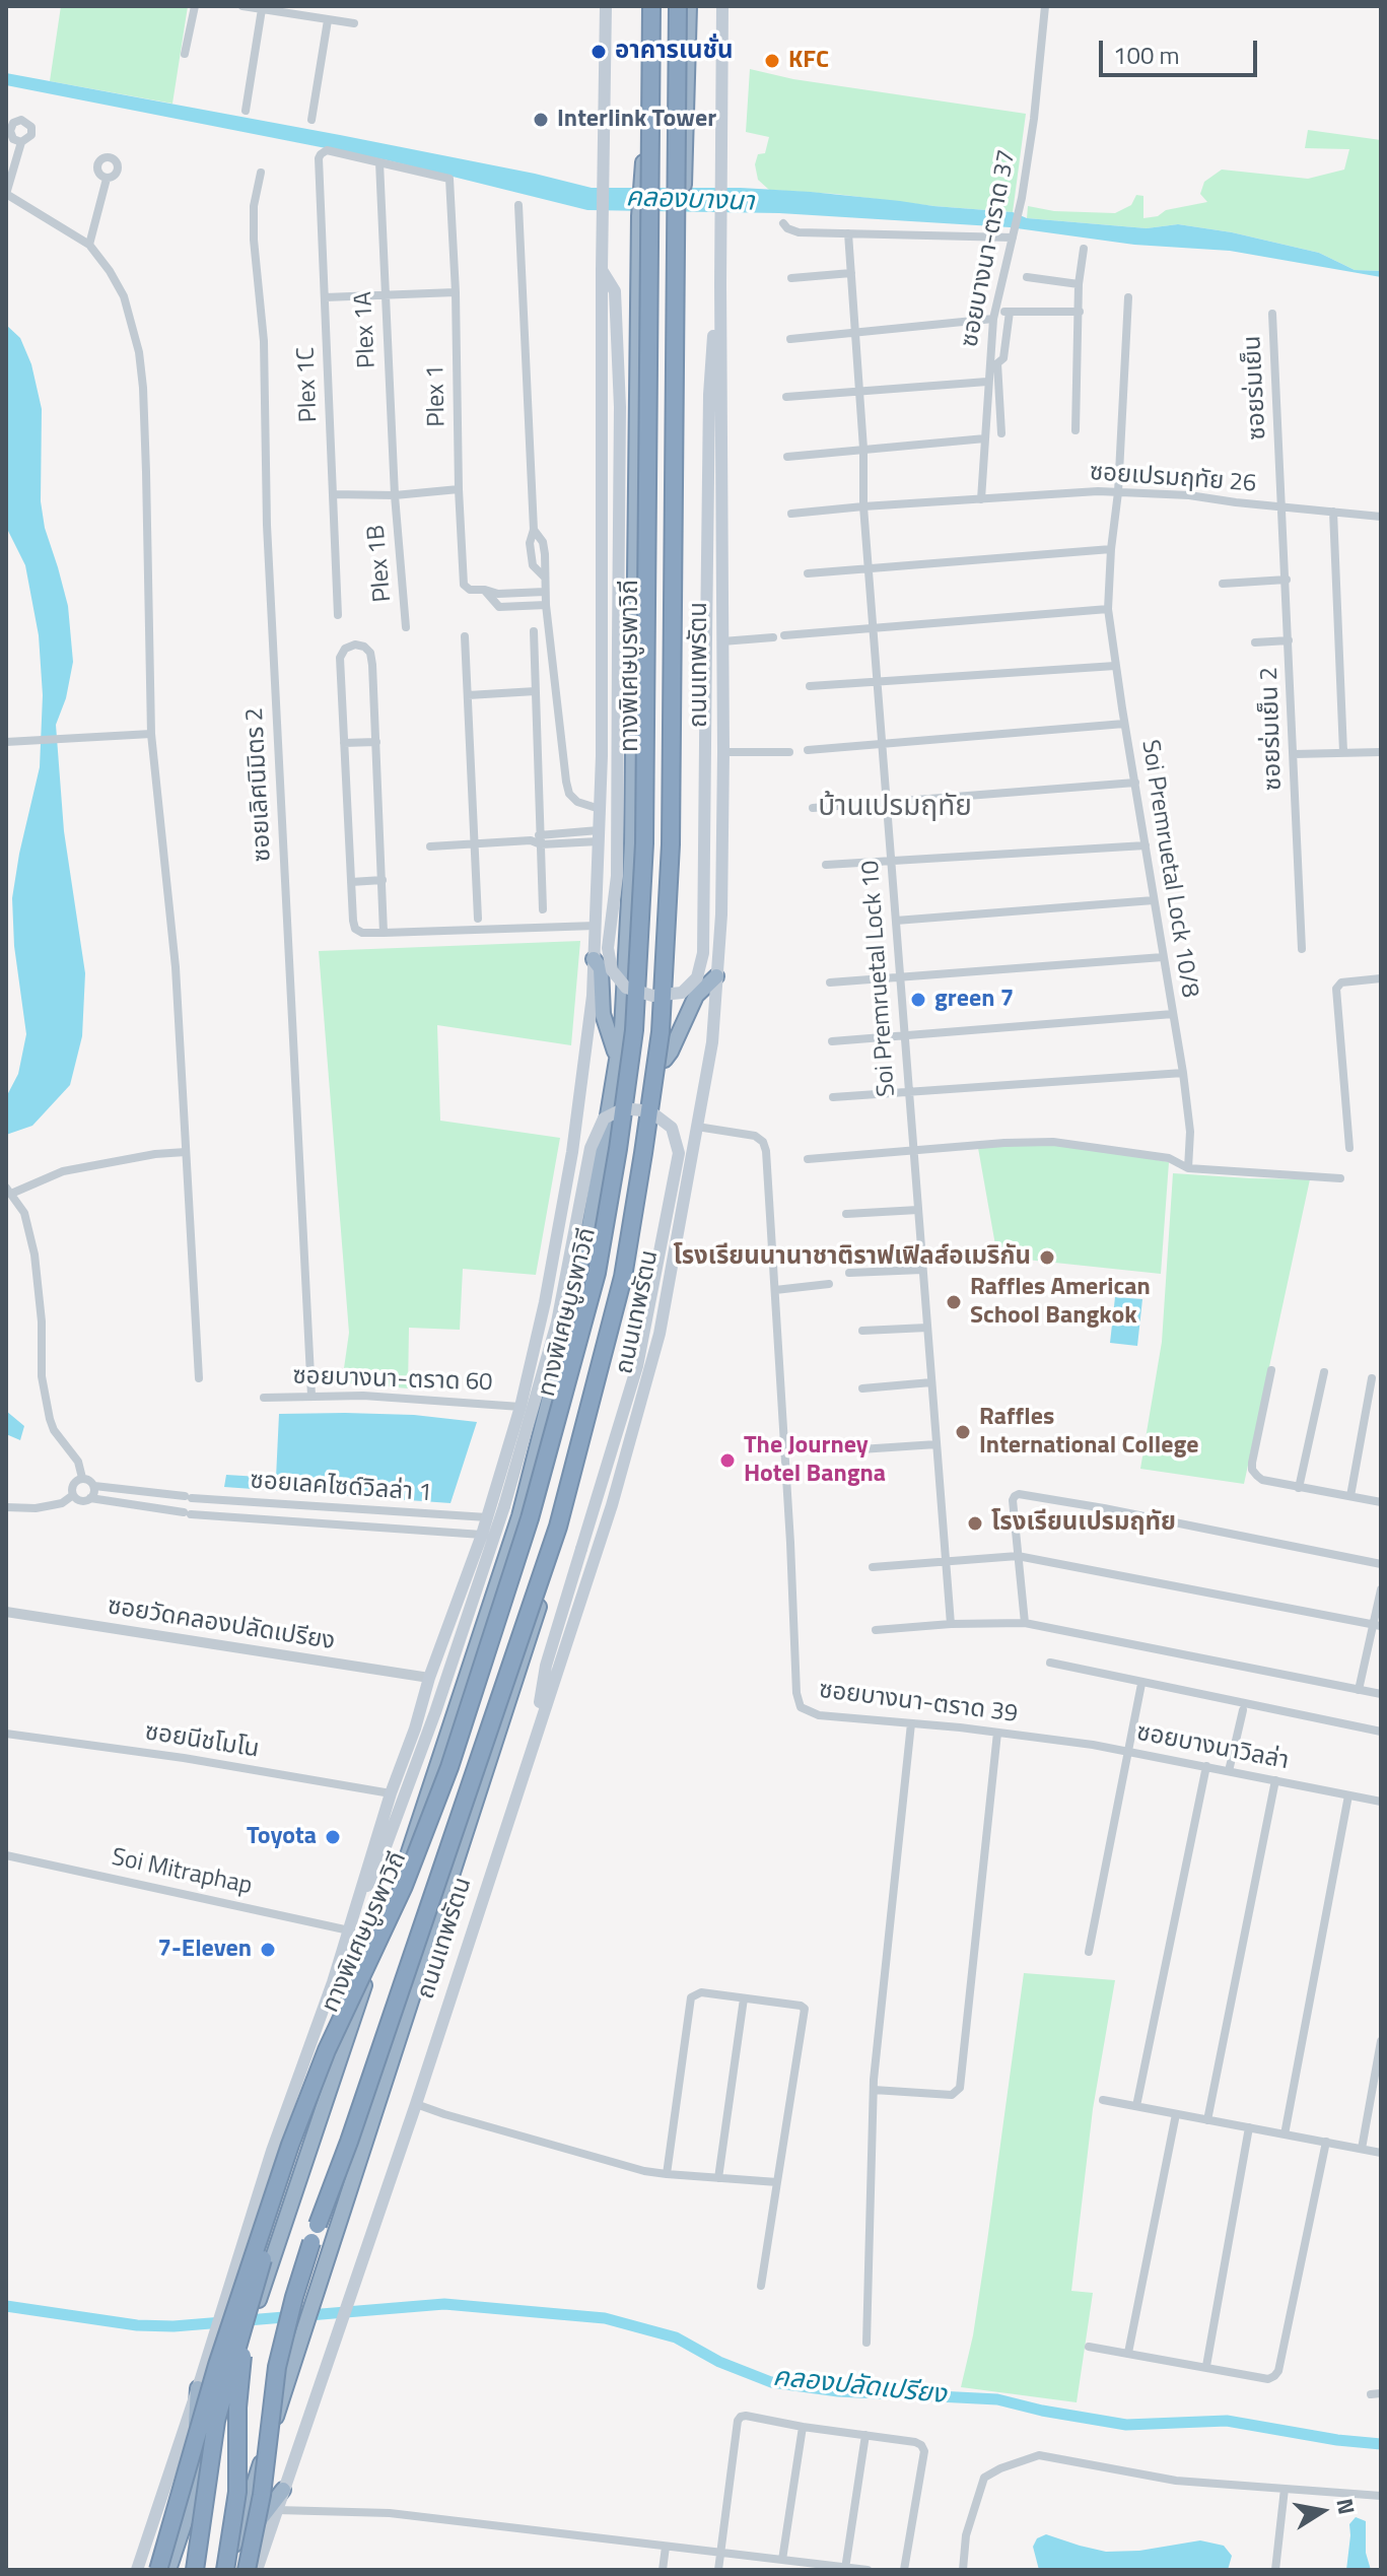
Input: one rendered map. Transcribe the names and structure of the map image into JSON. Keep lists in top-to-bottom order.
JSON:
{
  "streets": {
    "highway": ["ถนนเทพรัตน", "ทางพิเศษบูรพาวิถี"],
    "street": [
      "ซอยบางนา-ตราด 37",
      "Plex 1A",
      "Plex 1C",
      "ซอยร่มเย็น",
      "Plex 1",
      "ซอยเปรมฤทัย 26",
      "Plex 1B",
      "ซอยร่มเย็น 2",
      "ซอยเลิศนิมิตร 2",
      "Soi Premruetal Lock 10/8",
      "Soi Premruetal Lock 10",
      "ซอยบางนา-ตราด 60",
      "ซอยเลคไซด์วิลล่า 1",
      "ซอยวัดคลองปลัดเปรียง",
      "ซอยบางนา-ตราด 39",
      "ซอยนีชโมโน",
      "ซอยบางนาวิลล่า",
      "Soi Mitraphap"
    ]
  },
  "crossings": [
    ["ซอยบางนา-ตราด 37", "ซอยเปรมฤทัย 26"],
    ["Plex 1A", "Plex 1C"],
    ["Plex 1A", "Plex 1"],
    ["Plex 1A", "Plex 1B"],
    ["Plex 1C", "Plex 1"],
    ["ซอยร่มเย็น", "ซอยเปรมฤทัย 26"],
    ["ซอยร่มเย็น", "ซอยร่มเย็น 2"],
    ["ซอยเปรมฤทัย 26", "ซอยร่มเย็น 2"],
    ["ซอยเปรมฤทัย 26", "Soi Premruetal Lock 10/8"],
    ["ซอยเปรมฤทัย 26", "Soi Premruetal Lock 10"],
    ["ถนนเทพรัตน", "ซอยบางนา-ตราด 39"],
    ["ซอยเลิศนิมิตร 2", "ซอยบางนา-ตราด 60"],
    ["ซอยบางนา-ตราด 39", "ซอยบางนาวิลล่า"]
  ],
  "districts": ["บ้านเปรมฤทัย"],
  "water": ["คลองบางนา", "คลองปลัดเปรียง"],
  "places": [
    "อาคารเนชั่น",
    "KFC",
    "Interlink Tower",
    "green 7",
    "โรงเรียนนานาชาติราฟเฟิลส์อเมริกัน",
    "Raffles American School Bangkok",
    "Raffles International College",
    "The Journey Hotel Bangna",
    "โรงเรียนเปรมฤทัย",
    "Toyota",
    "7-Eleven"
  ],
  "scale_bar": "100 m",
  "north": "right"
}
